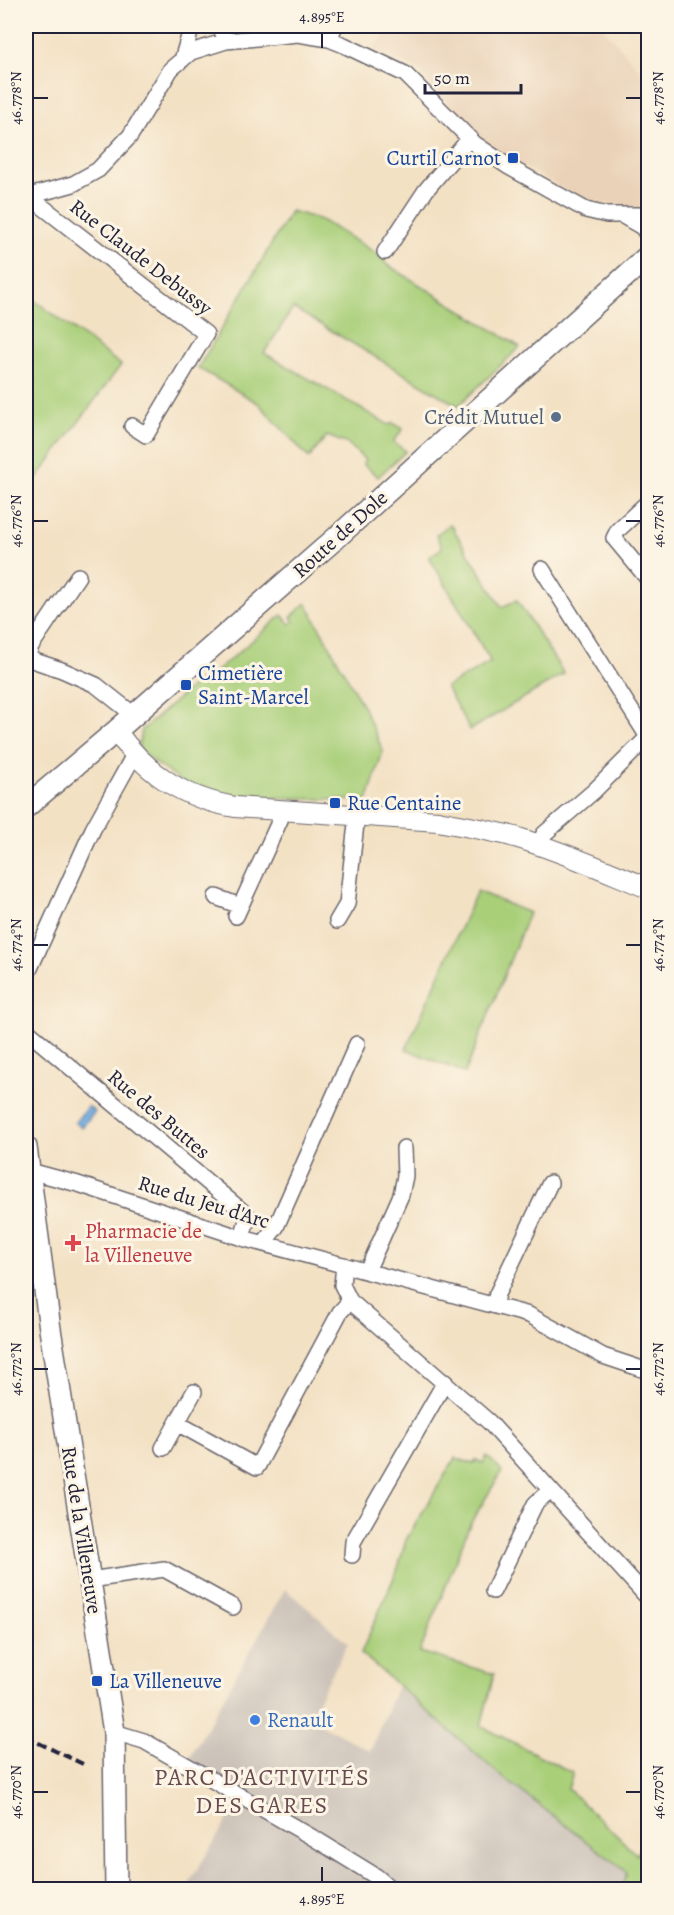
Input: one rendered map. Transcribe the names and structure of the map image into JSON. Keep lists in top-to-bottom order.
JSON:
{
  "streets": {
    "main road": ["Route de Dole", "Rue de la Villeneuve"],
    "street": ["Rue Claude Debussy", "Rue des Buttes", "Rue du Jeu d'Arc"]
  },
  "crossings": [
    ["Rue des Buttes", "Rue du Jeu d'Arc"],
    ["Rue du Jeu d'Arc", "Rue de la Villeneuve"]
  ],
  "districts": ["PARC D'ACTIVITÉS DES GARES"],
  "places": {
    "transit": [
      "Curtil Carnot",
      "Cimetière Saint-Marcel",
      "Rue Centaine",
      "La Villeneuve"
    ],
    "other": ["Crédit Mutuel", "Renault"],
    "health": ["Pharmacie de la Villeneuve"]
  },
  "scale_bar": "50 m",
  "coordinates": [
    "4.895°E",
    "46.778°N",
    "46.776°N",
    "46.774°N",
    "46.772°N",
    "46.770°N"
  ]
}
